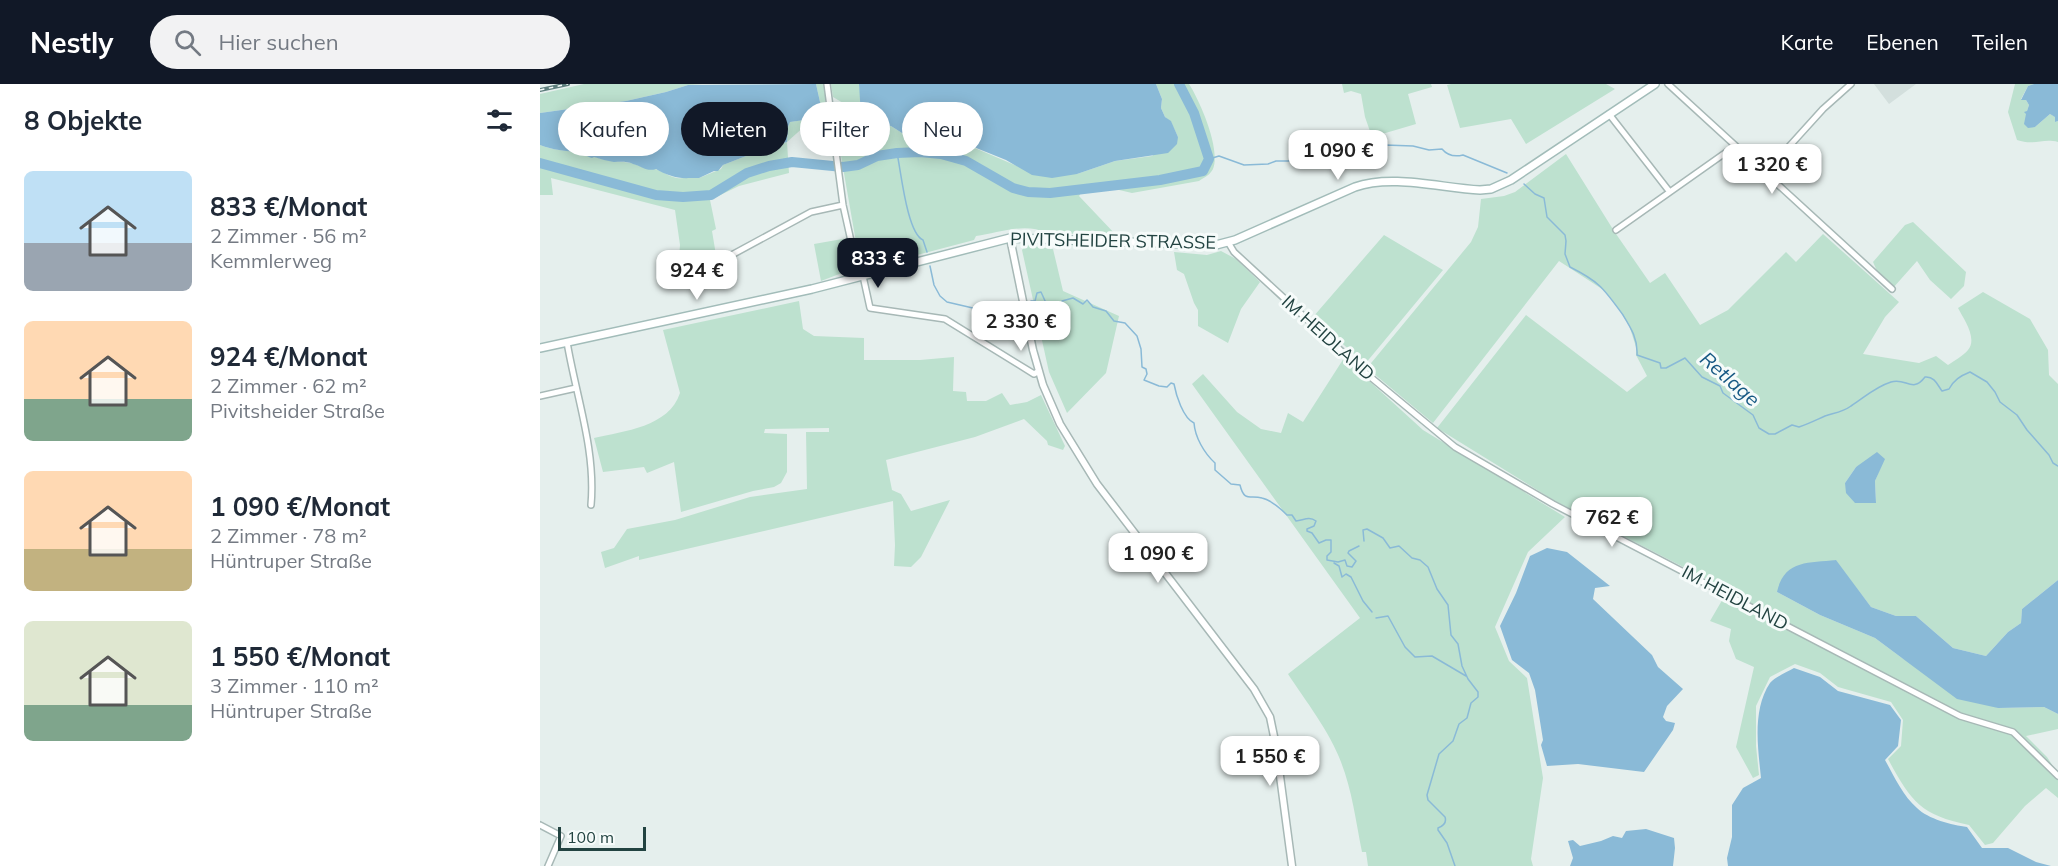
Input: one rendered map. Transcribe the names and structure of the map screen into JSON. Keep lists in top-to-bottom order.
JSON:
{
  "streets": {
    "main road": ["PIVITSHEIDER STRASSE"],
    "street": ["IM HEIDLAND"]
  },
  "crossings": [
    ["PIVITSHEIDER STRASSE", "IM HEIDLAND"]
  ],
  "water": ["Retlage"],
  "scale_bar": "100 m",
  "page": {
    "header": "Nestly",
    "search": "Hier suchen",
    "nav": ["Karte", "Ebenen", "Teilen"],
    "heading": "8 Objekte",
    "chip": [
      "Kaufen",
      "Mieten",
      "Filter",
      "Neu"
    ],
    "price": [
      "1 090 €",
      "1 320 €",
      "833 €",
      "924 €",
      "2 330 €",
      "762 €",
      "1 090 €",
      "1 550 €"
    ],
    "list": [
      {
        "name": "833 €/Monat",
        "note": "2 Zimmer · 56 m² · Kemmlerweg"
      },
      {
        "name": "924 €/Monat",
        "note": "2 Zimmer · 62 m² · Pivitsheider Straße"
      },
      {
        "name": "1 090 €/Monat",
        "note": "2 Zimmer · 78 m² · Hüntruper Straße"
      },
      {
        "name": "1 550 €/Monat",
        "note": "3 Zimmer · 110 m² · Hüntruper Straße"
      }
    ],
    "scale": "100 m"
  }
}
